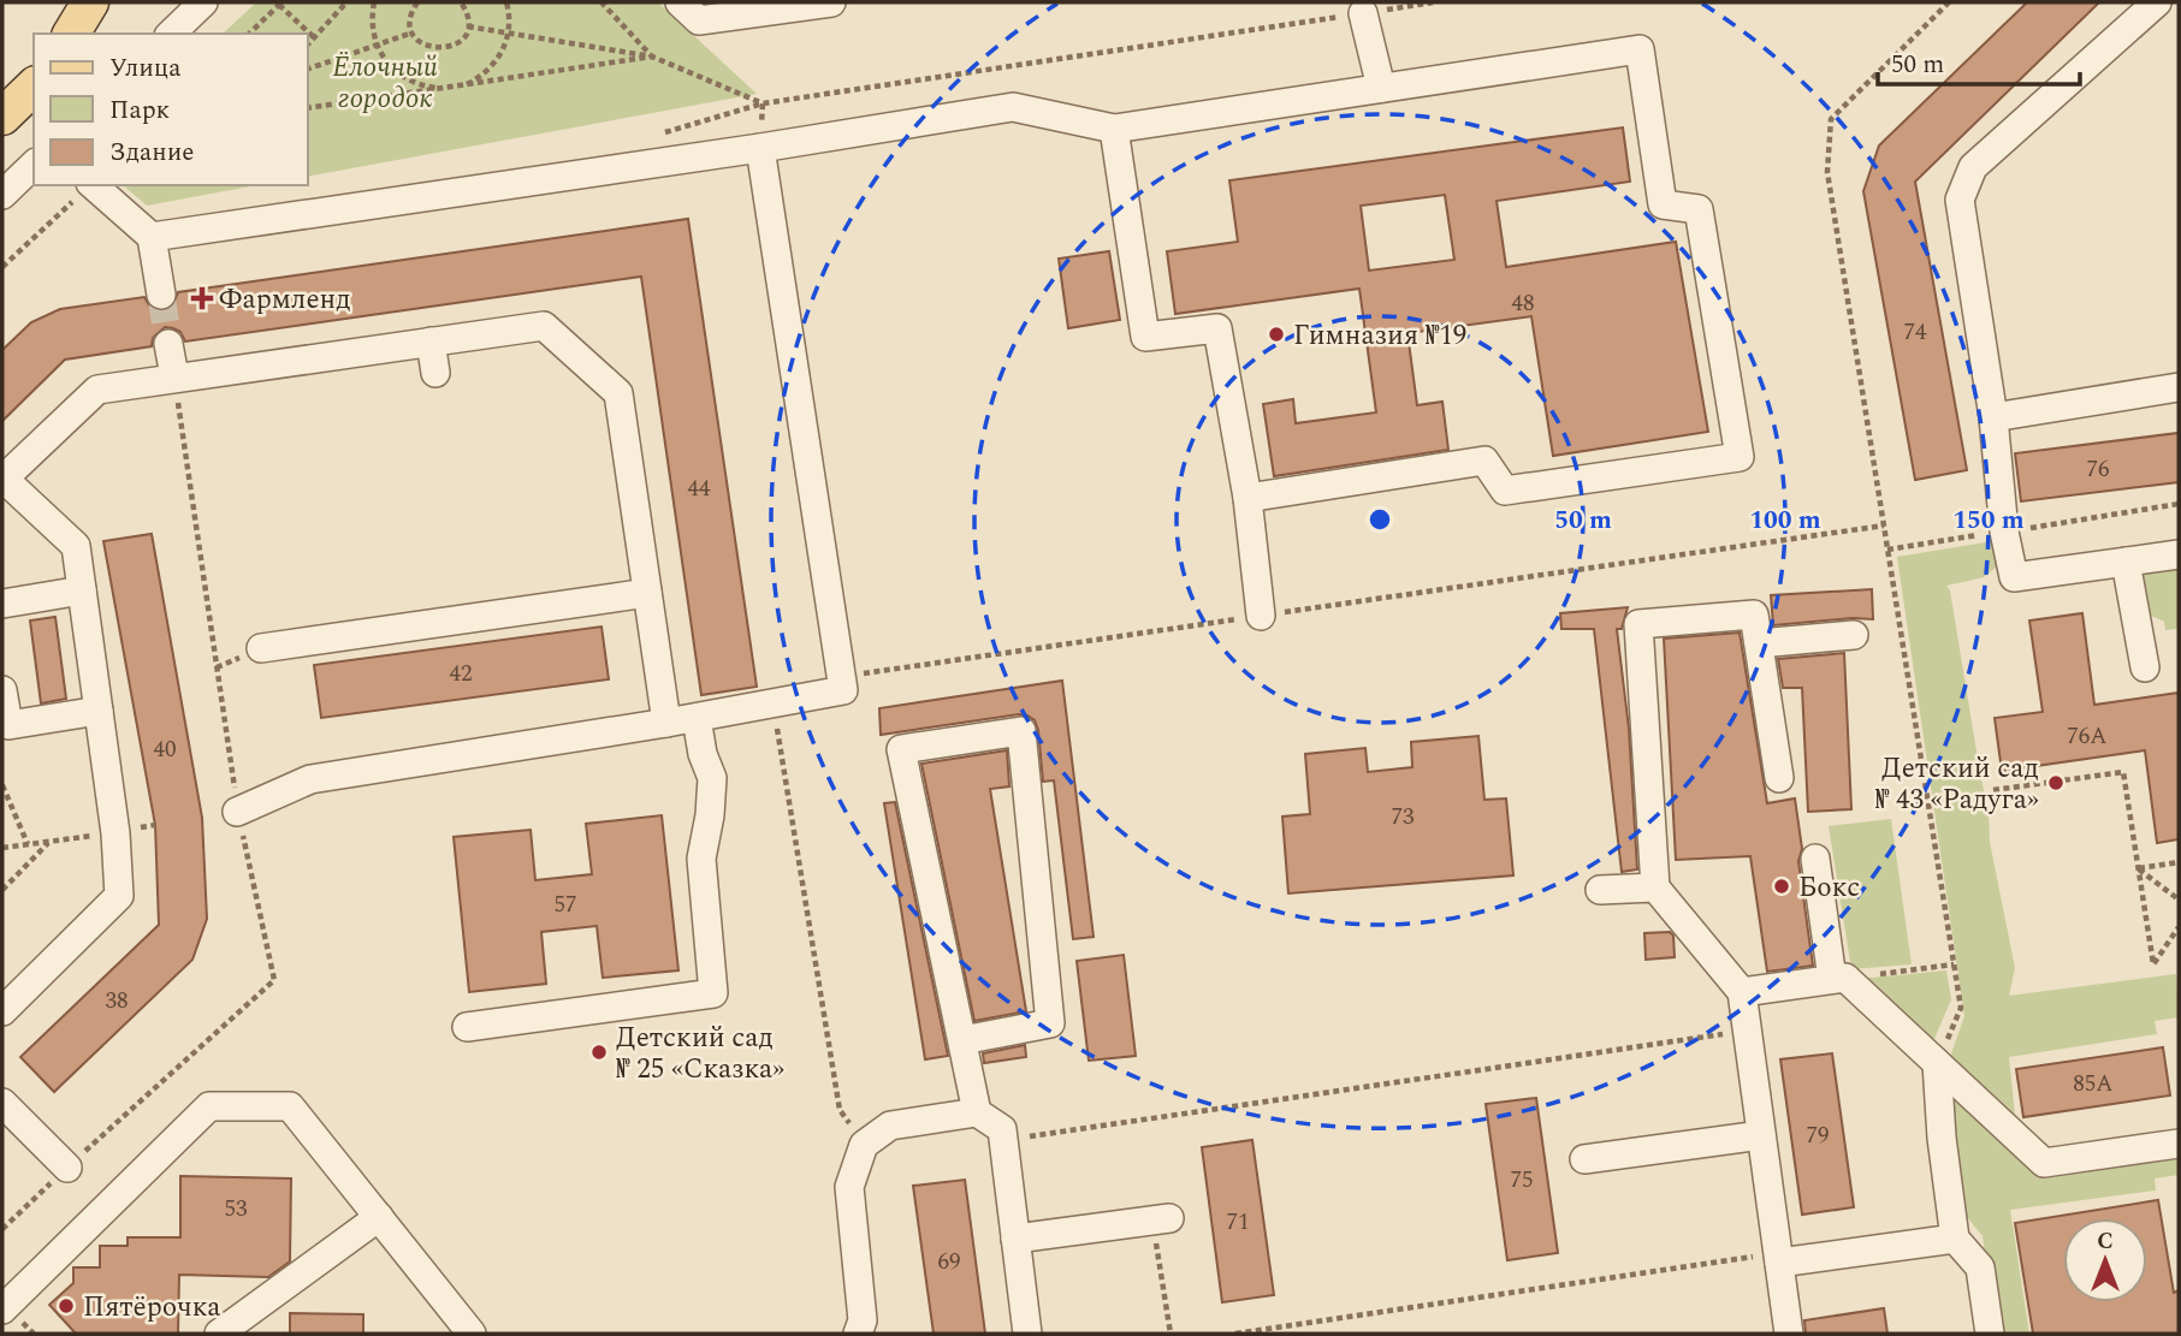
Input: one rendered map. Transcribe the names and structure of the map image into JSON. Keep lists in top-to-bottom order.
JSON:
{
  "parks": ["Ёлочный городок"],
  "places": {
    "health": ["Фармленд"],
    "other": [
      "Гимназия №19",
      "Детский сад № 43 «Радуга»",
      "Бокс",
      "Детский сад № 25 «Сказка»",
      "Пятёрочка"
    ]
  },
  "house_numbers": [
    "48",
    "74",
    "76",
    "44",
    "42",
    "76А",
    "40",
    "73",
    "57",
    "38",
    "85А",
    "79",
    "75",
    "53",
    "71",
    "69"
  ],
  "legend": ["Улица", "Парк", "Здание"],
  "scale_bar": "50 m",
  "north": "top",
  "rings": ["50 m", "100 m", "150 m"]
}
